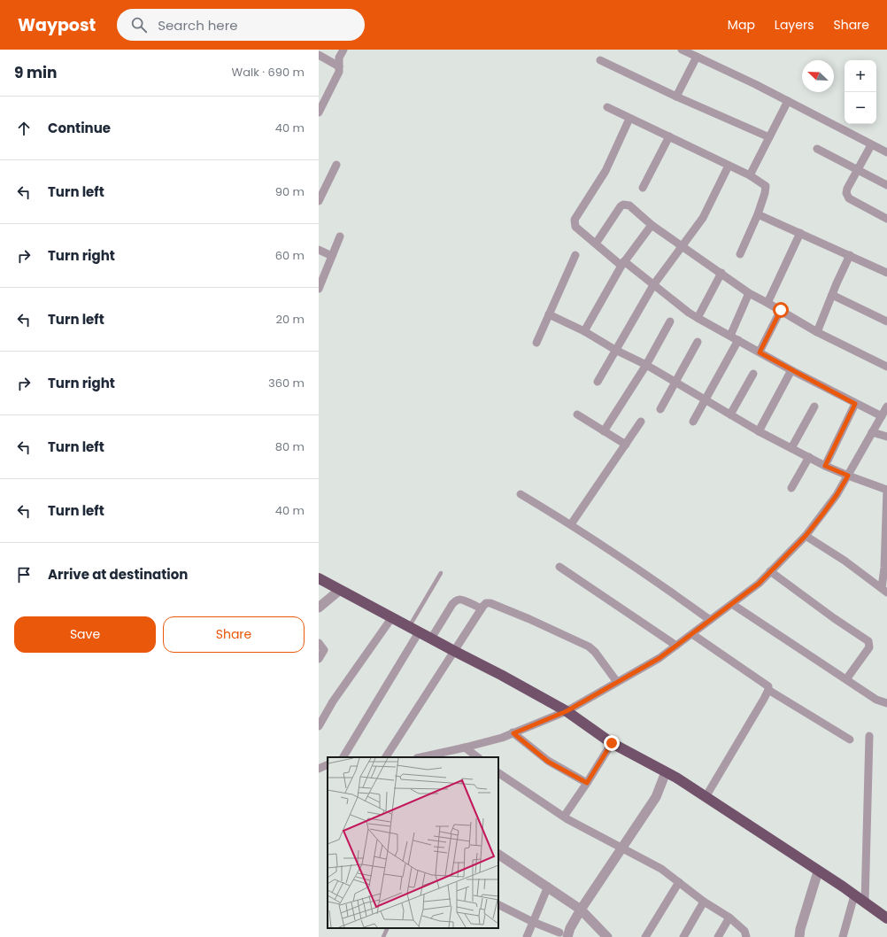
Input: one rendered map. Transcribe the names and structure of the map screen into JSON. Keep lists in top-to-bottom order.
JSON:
{
  "north": "top left",
  "page": {
    "header": "Waypost",
    "search": "Search here",
    "nav": ["Map", "Layers", "Share"],
    "heading": ["9 min", "Walk · 690 m"],
    "map_buttons": ["+", "−"],
    "list": [
      ["Continue", "40 m"],
      ["Turn left", "90 m"],
      ["Turn right", "60 m"],
      ["Turn left", "20 m"],
      ["Turn right", "360 m"],
      ["Turn left", "80 m"],
      ["Turn left", "40 m"],
      "Arrive at destination"
    ],
    "buttons": ["Save", "Share"]
  }
}
